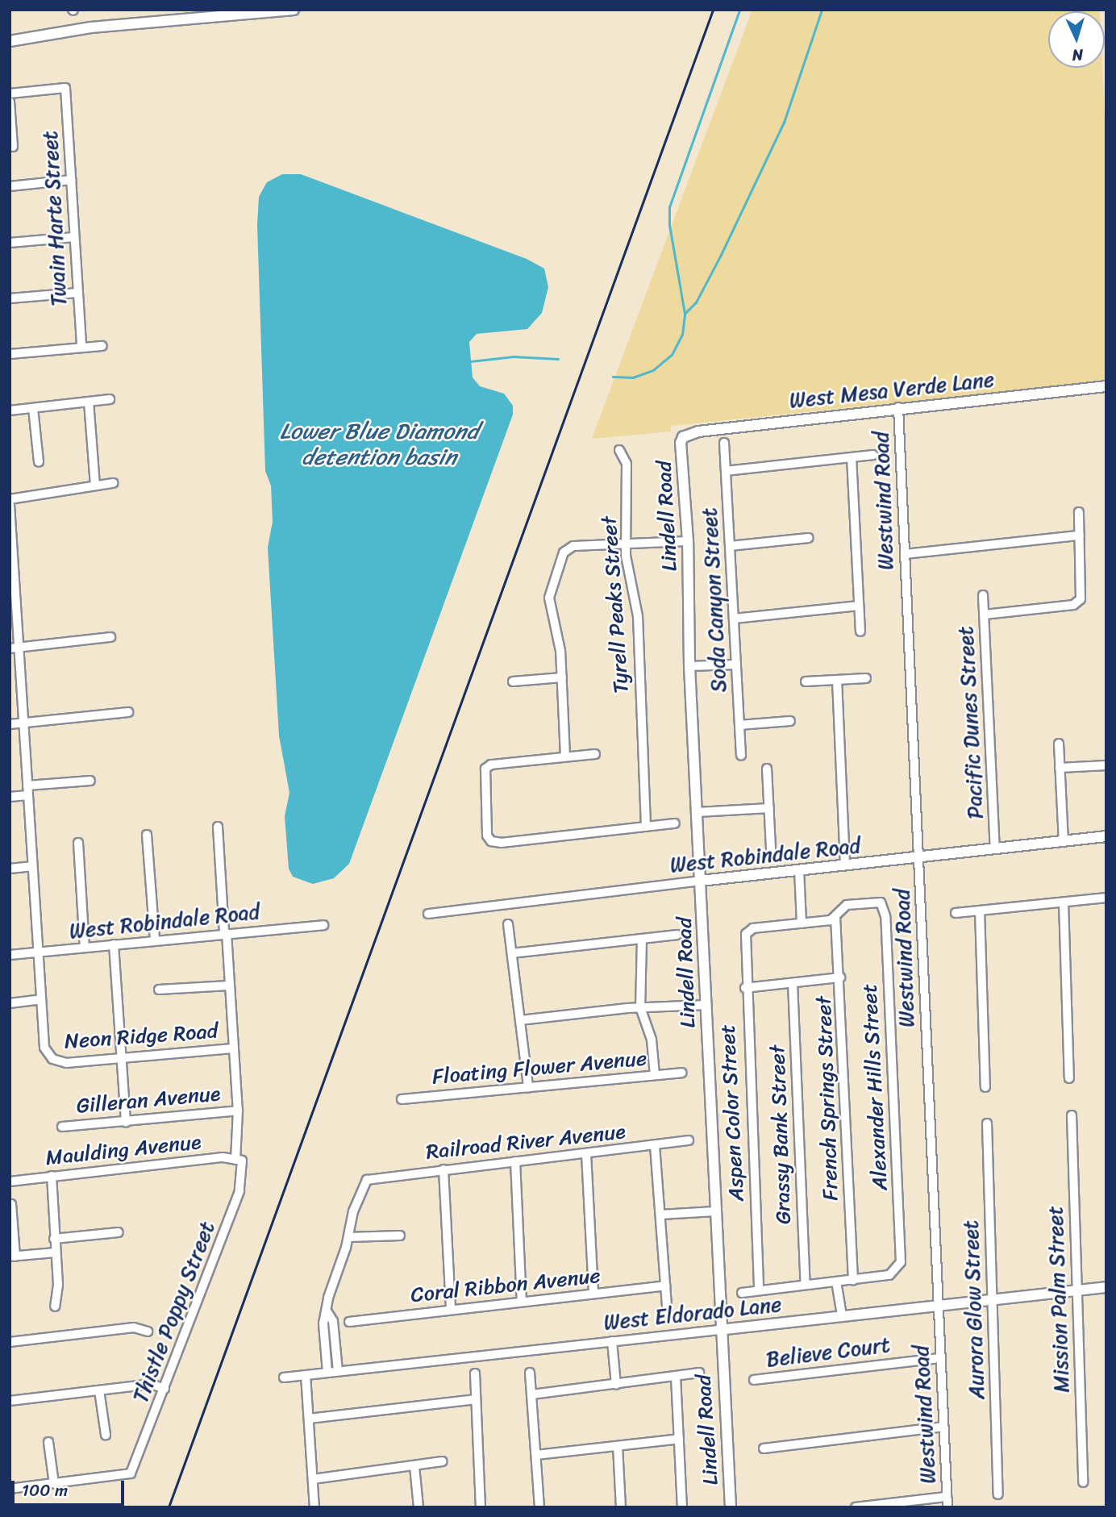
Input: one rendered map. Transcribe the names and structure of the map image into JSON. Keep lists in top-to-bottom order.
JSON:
{
  "streets": {
    "street": [
      "Twain Harte Street",
      "West Mesa Verde Lane",
      "Westwind Road",
      "Lindell Road",
      "Soda Canyon Street",
      "Tyrell Peaks Street",
      "Pacific Dunes Street",
      "West Robindale Road",
      "Neon Ridge Road",
      "Floating Flower Avenue",
      "Alexander Hills Street",
      "French Springs Street",
      "Gilleran Avenue",
      "Aspen Color Street",
      "Grassy Bank Street",
      "Railroad River Avenue",
      "Maulding Avenue",
      "Coral Ribbon Avenue",
      "Mission Palm Street",
      "Aurora Glow Street",
      "Thistle Poppy Street",
      "West Eldorado Lane",
      "Believe Court"
    ]
  },
  "crossings": [
    ["West Mesa Verde Lane", "Westwind Road"],
    ["West Mesa Verde Lane", "Lindell Road"],
    ["Westwind Road", "West Robindale Road"],
    ["Westwind Road", "West Eldorado Lane"],
    ["Westwind Road", "Believe Court"],
    ["Lindell Road", "West Robindale Road"],
    ["Lindell Road", "West Eldorado Lane"],
    ["Pacific Dunes Street", "West Robindale Road"],
    ["West Robindale Road", "Thistle Poppy Street"],
    ["Neon Ridge Road", "Thistle Poppy Street"],
    ["Alexander Hills Street", "French Springs Street"],
    ["Gilleran Avenue", "Thistle Poppy Street"],
    ["Maulding Avenue", "Thistle Poppy Street"],
    ["Mission Palm Street", "West Eldorado Lane"],
    ["Aurora Glow Street", "West Eldorado Lane"]
  ],
  "water": ["Lower Blue Diamond detention basin"],
  "scale_bar": "100 m",
  "north": "bottom"
}
